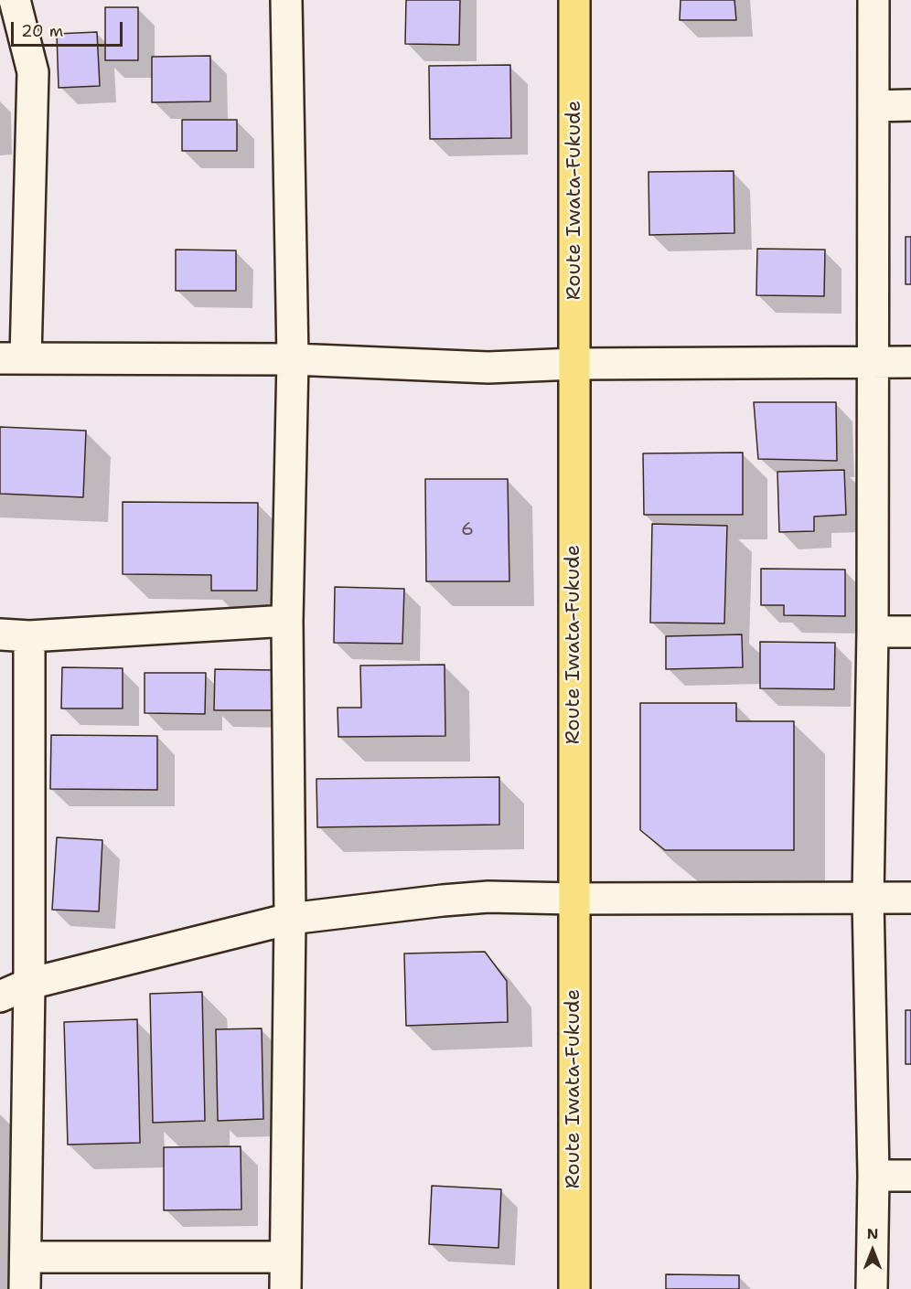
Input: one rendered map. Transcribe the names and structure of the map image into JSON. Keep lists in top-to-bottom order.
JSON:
{
  "streets": {
    "main road": ["Route Iwata-Fukude"]
  },
  "house_numbers": ["6"],
  "scale_bar": "20 m",
  "north": "top"
}
